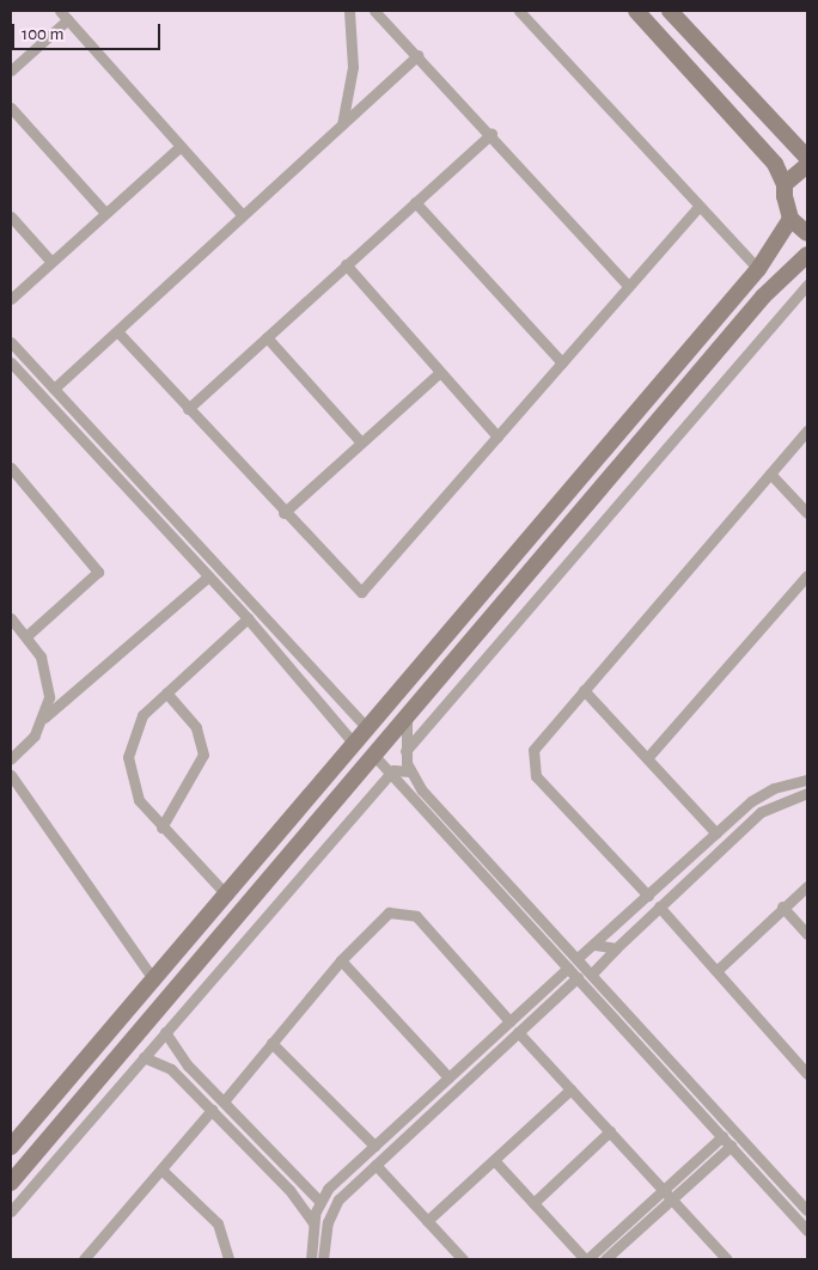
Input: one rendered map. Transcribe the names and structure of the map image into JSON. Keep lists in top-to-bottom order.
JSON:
{
  "scale_bar": "100 m"
}
